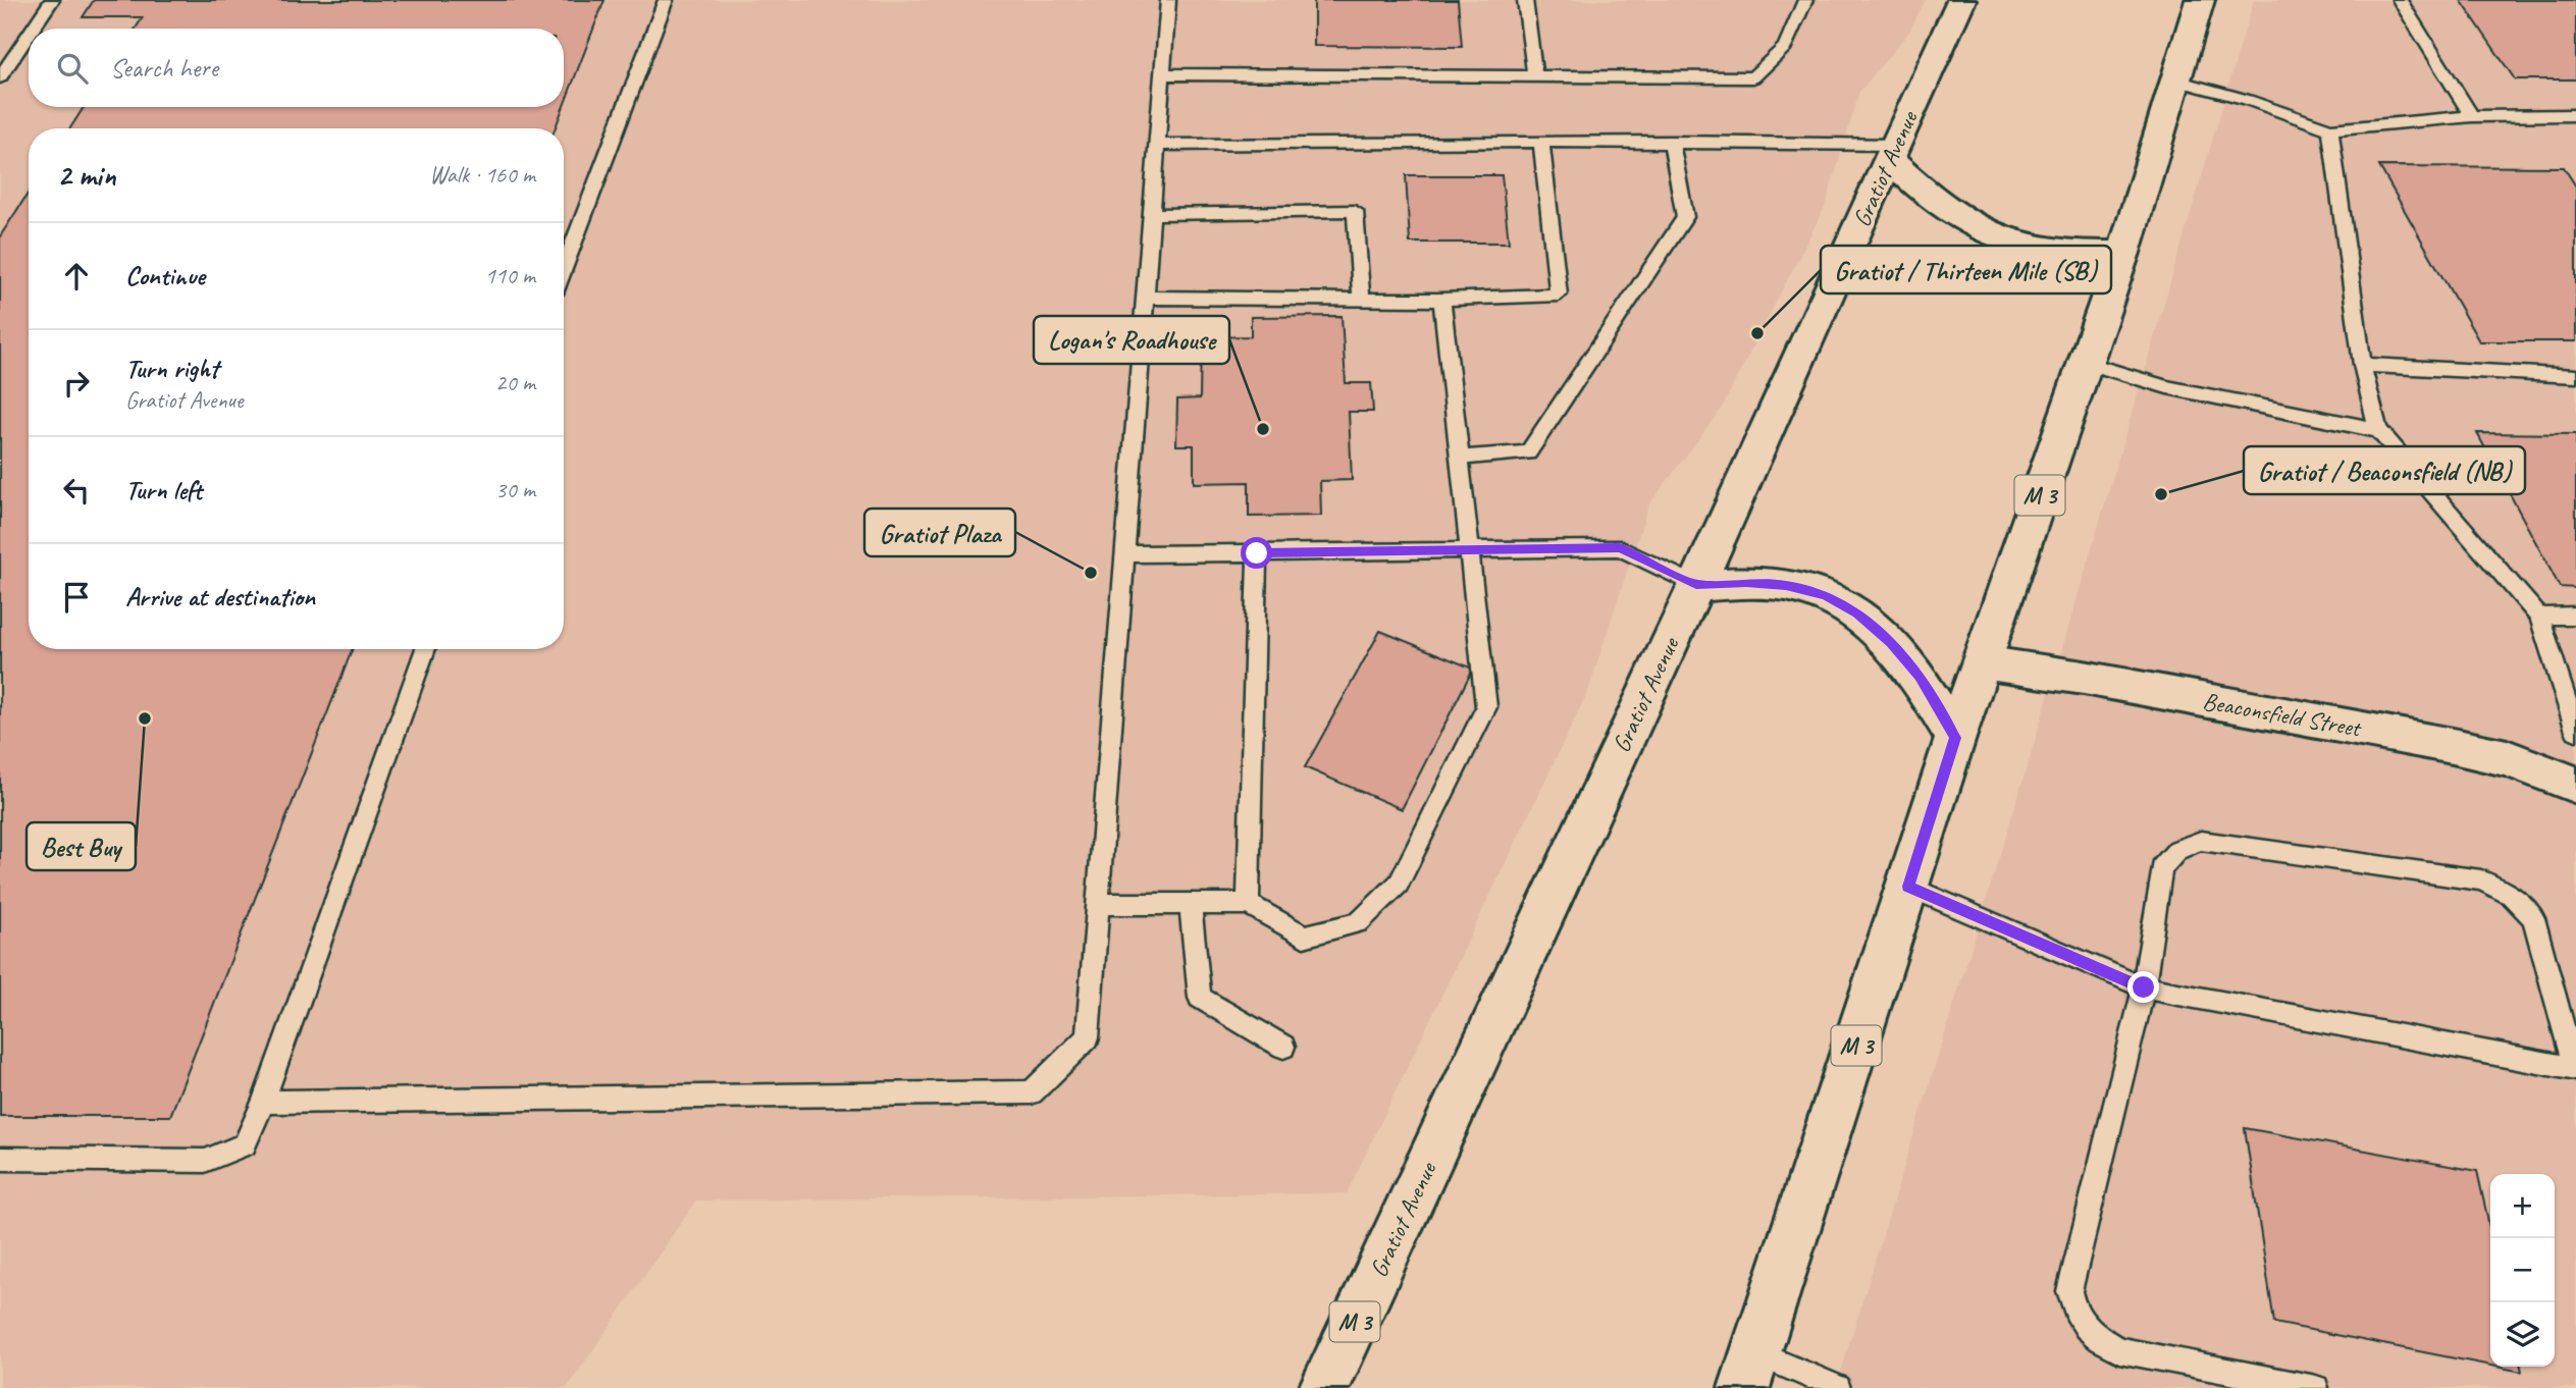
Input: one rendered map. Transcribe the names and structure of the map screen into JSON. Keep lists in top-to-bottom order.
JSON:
{
  "streets": {
    "main road": ["Gratiot Avenue", "M 3", "Beaconsfield Street"]
  },
  "crossings": [
    ["M 3", "Beaconsfield Street"]
  ],
  "places": [
    "Gratiot / Thirteen Mile (SB)",
    "Logan's Roadhouse",
    "Gratiot / Beaconsfield (NB)",
    "Gratiot Plaza",
    "Best Buy"
  ],
  "page": {
    "search": "Search here",
    "heading": ["2 min", "Walk · 160 m"],
    "list": [
      ["Continue", "110 m"],
      ["Turn right", "Gratiot Avenue", "20 m"],
      ["Turn left", "30 m"],
      "Arrive at destination"
    ],
    "map_buttons": ["+", "−"]
  }
}
